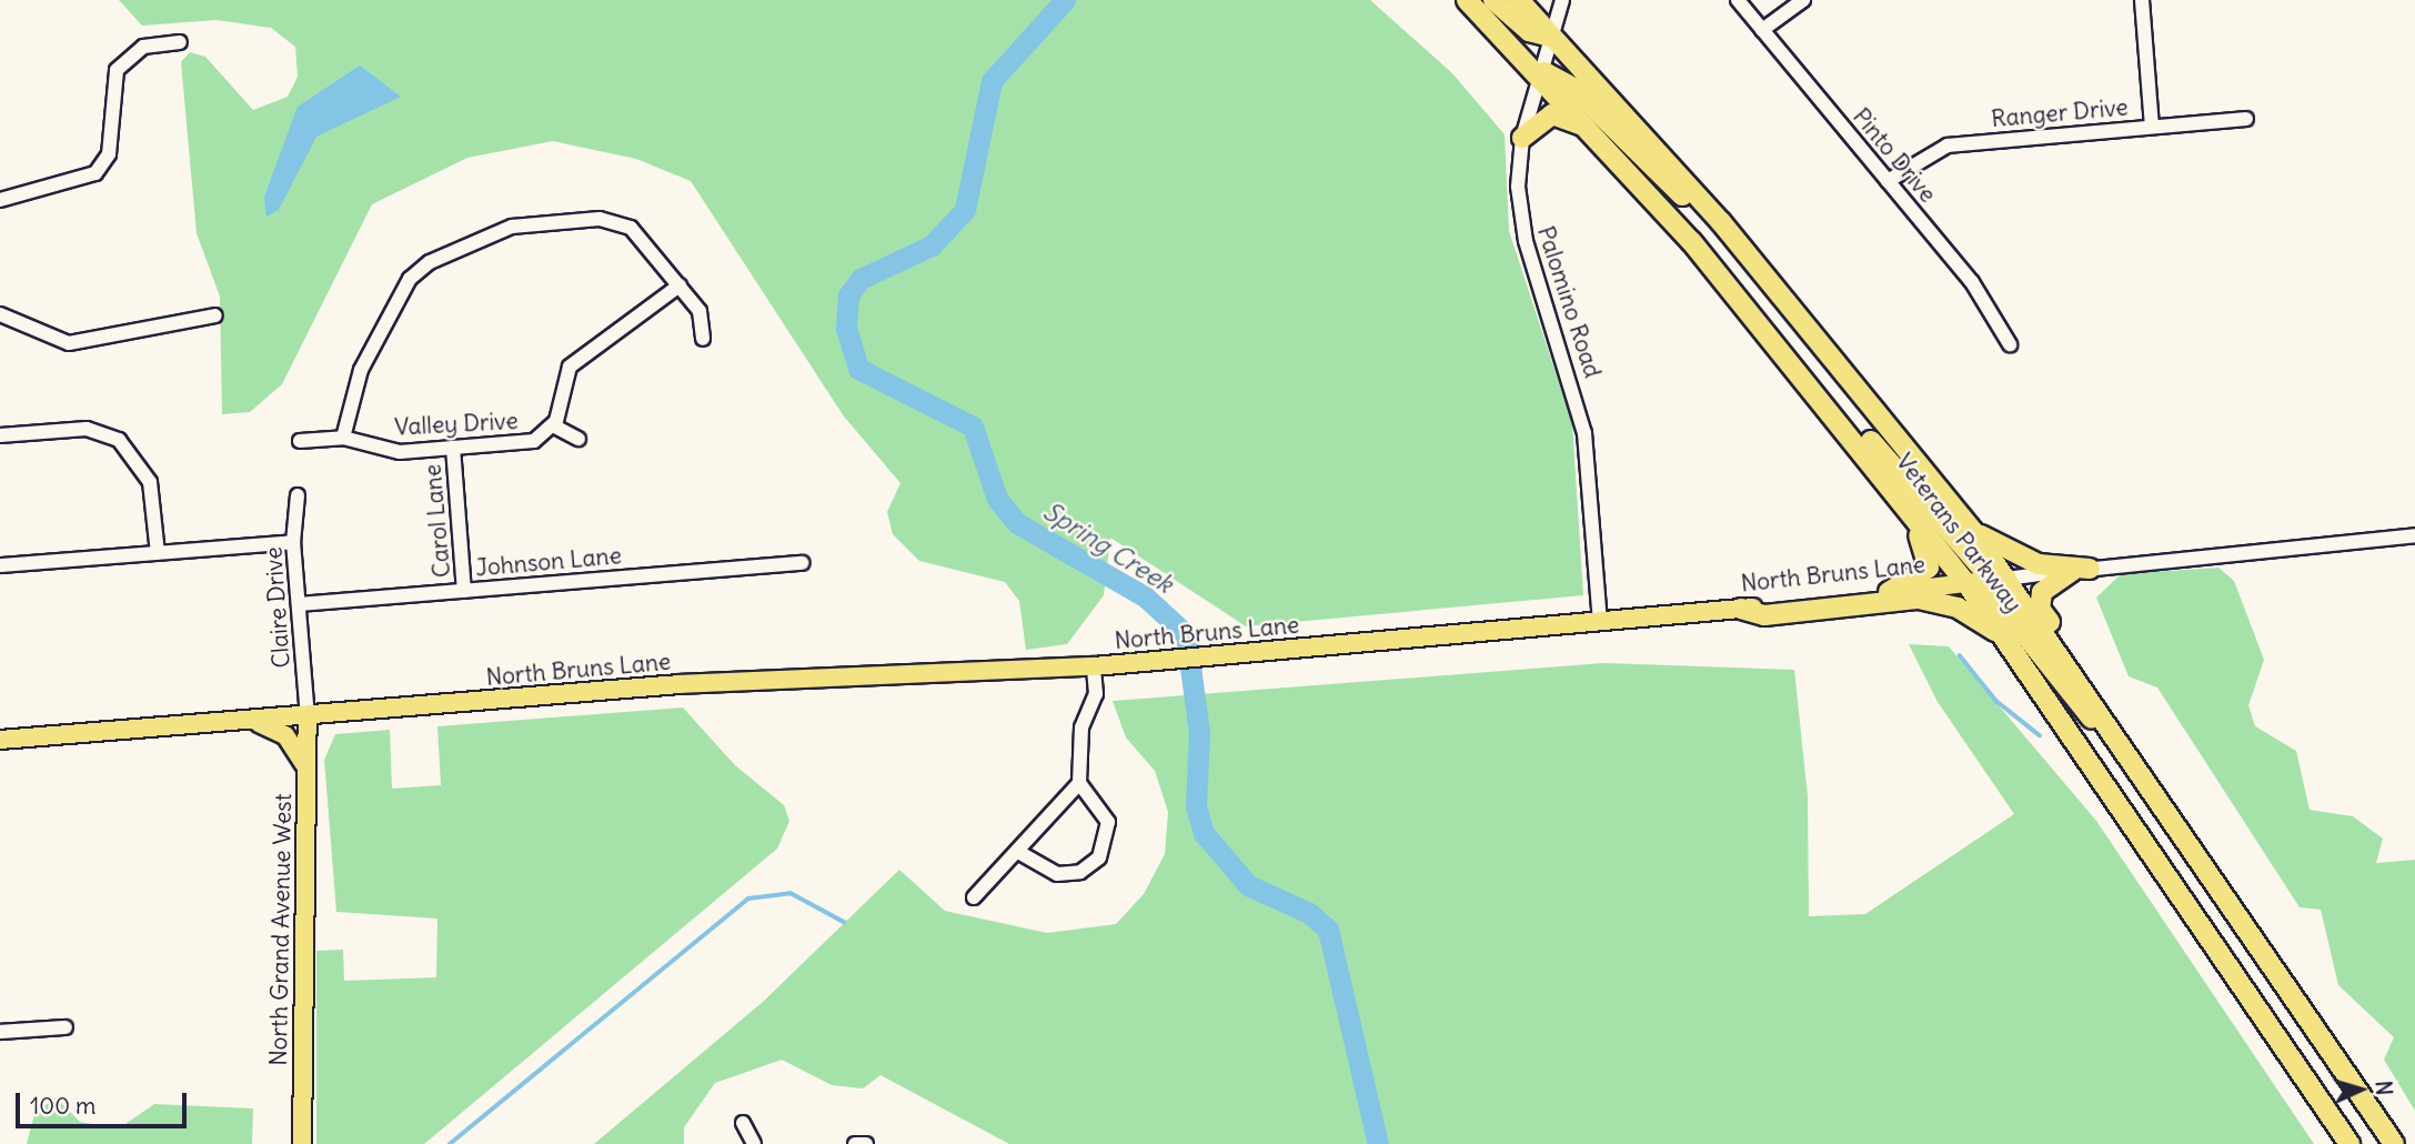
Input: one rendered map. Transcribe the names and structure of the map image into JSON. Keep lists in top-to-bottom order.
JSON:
{
  "streets": {
    "highway": ["Veterans Parkway"],
    "main road": ["North Bruns Lane", "North Grand Avenue West"],
    "street": [
      "Ranger Drive",
      "Pinto Drive",
      "Palomino Road",
      "Valley Drive",
      "Carol Lane",
      "Johnson Lane",
      "Claire Drive"
    ]
  },
  "crossings": [
    ["Ranger Drive", "Pinto Drive"],
    ["Palomino Road", "Veterans Parkway"],
    ["Palomino Road", "North Bruns Lane"],
    ["Valley Drive", "Carol Lane"],
    ["Carol Lane", "Johnson Lane"],
    ["Veterans Parkway", "North Bruns Lane"],
    ["Johnson Lane", "Claire Drive"],
    ["North Bruns Lane", "Claire Drive"],
    ["North Bruns Lane", "North Grand Avenue West"],
    ["Claire Drive", "North Grand Avenue West"]
  ],
  "water": ["Spring Creek"],
  "scale_bar": "100 m",
  "north": "right"
}
